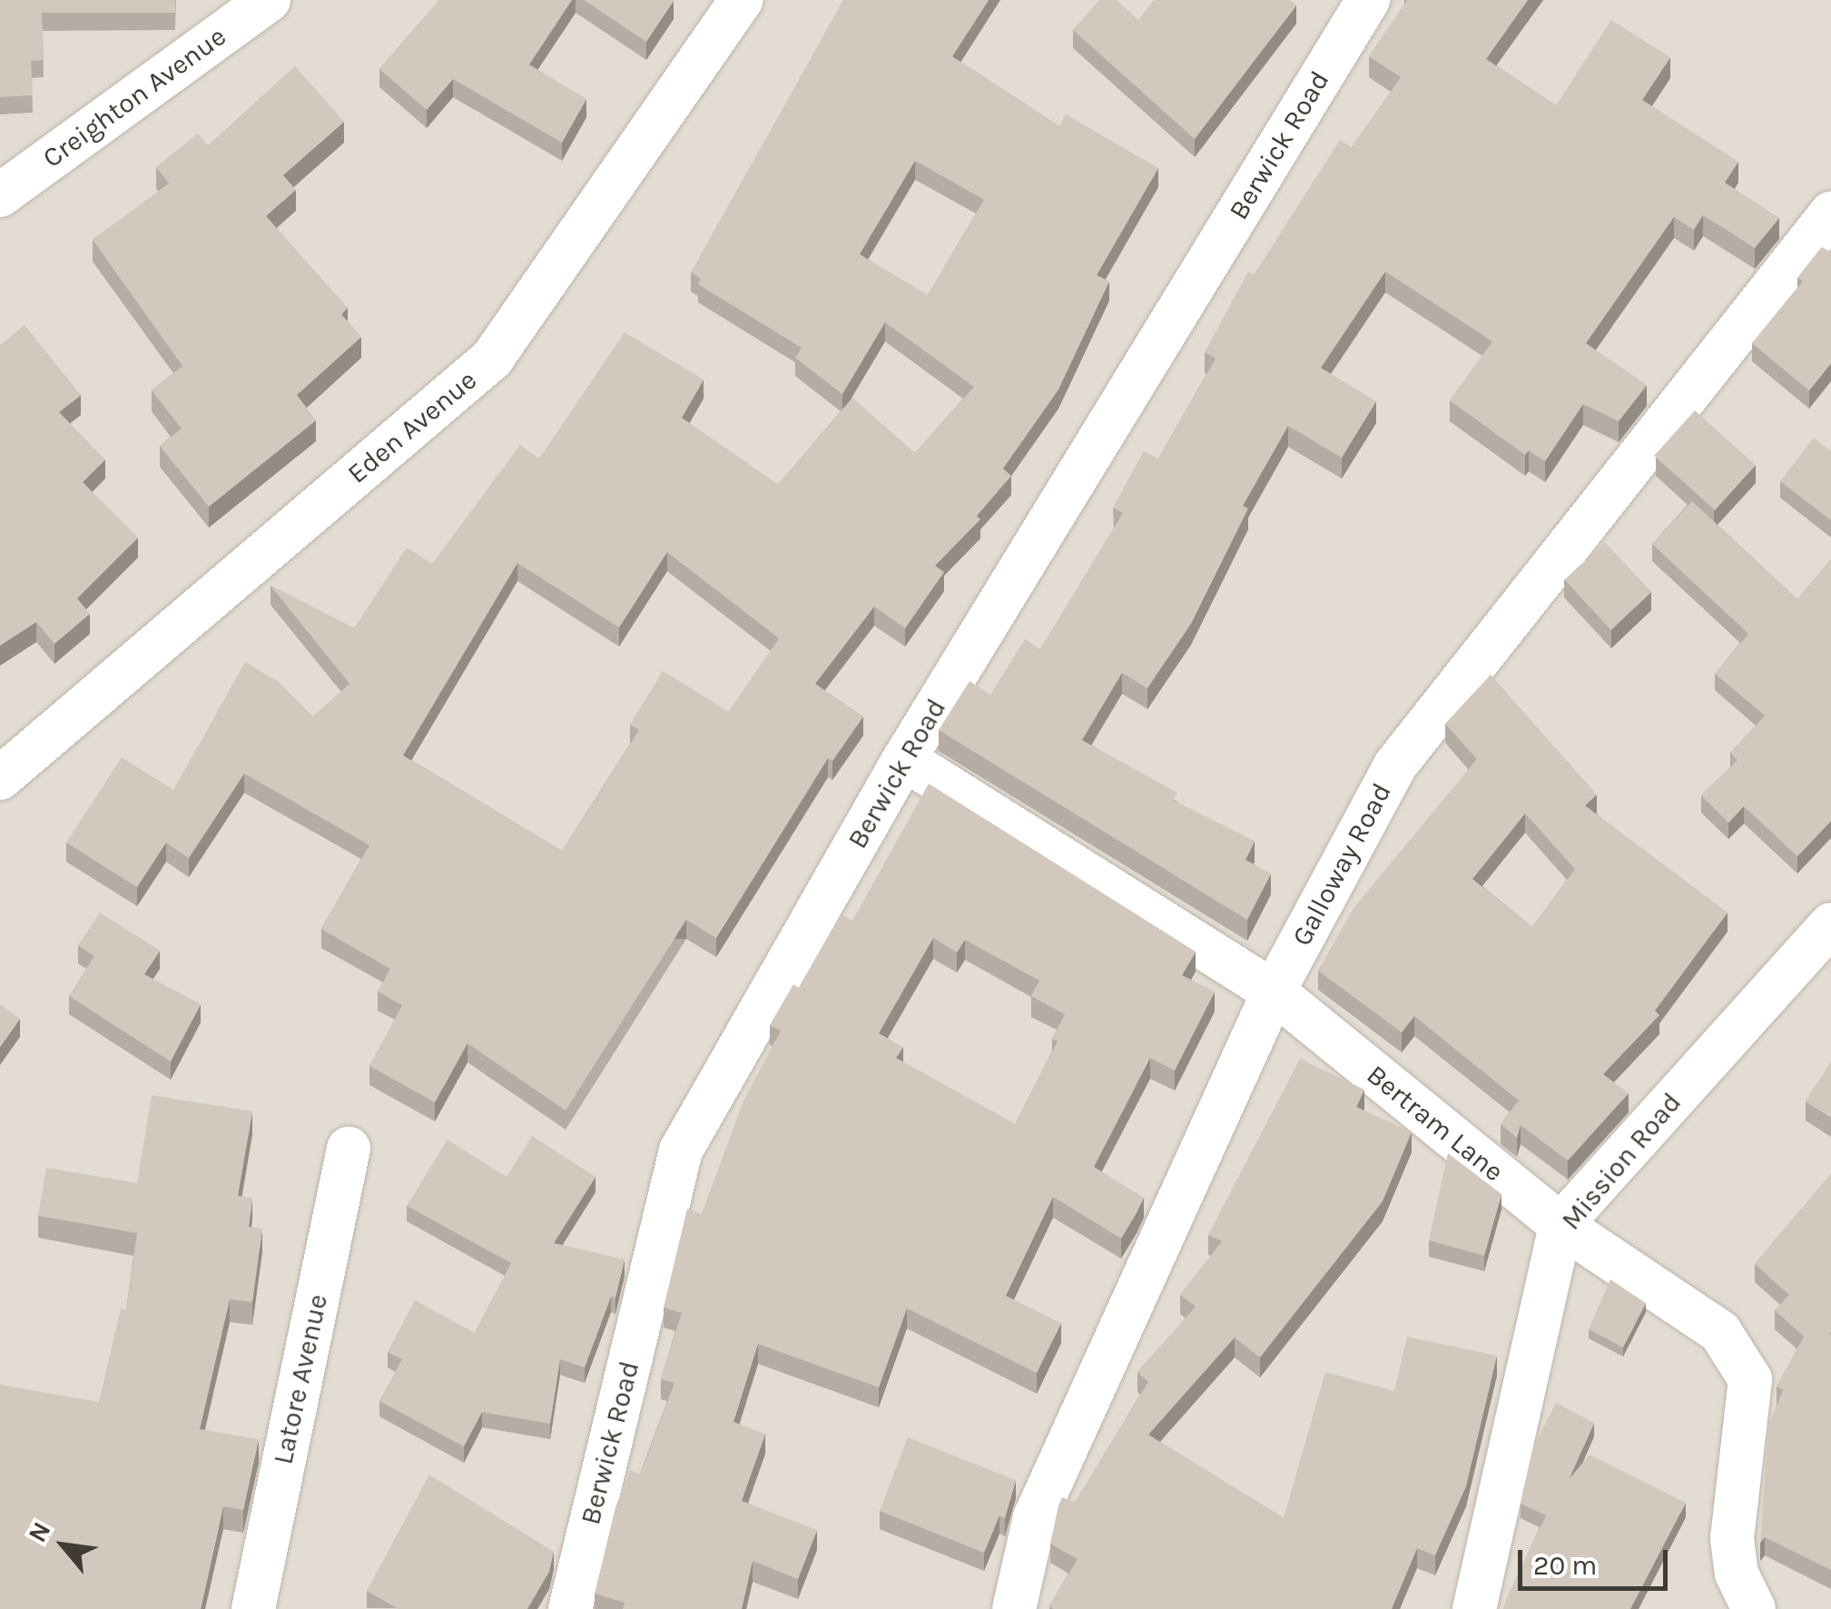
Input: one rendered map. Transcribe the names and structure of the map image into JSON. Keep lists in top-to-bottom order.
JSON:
{
  "streets": {
    "street": [
      "Creighton Avenue",
      "Berwick Road",
      "Eden Avenue",
      "Galloway Road",
      "Bertram Lane",
      "Mission Road",
      "Latore Avenue"
    ]
  },
  "crossings": [
    ["Berwick Road", "Bertram Lane"],
    ["Galloway Road", "Bertram Lane"],
    ["Bertram Lane", "Mission Road"]
  ],
  "scale_bar": "20 m",
  "north": "top left"
}
